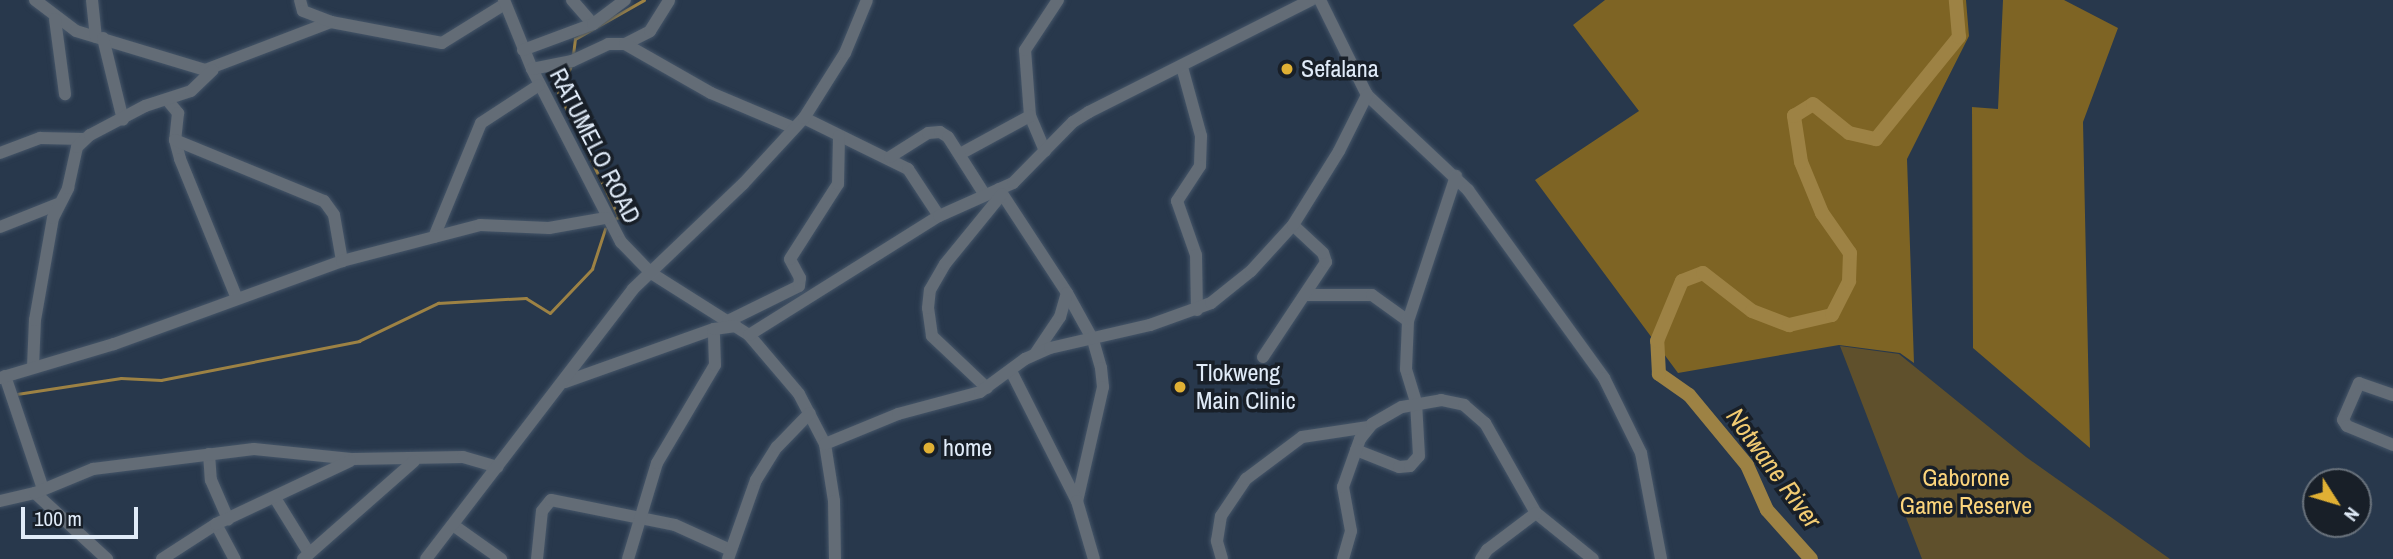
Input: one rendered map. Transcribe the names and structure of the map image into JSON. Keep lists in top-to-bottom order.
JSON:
{
  "streets": {
    "street": ["RATUMELO ROAD"]
  },
  "water": ["Notwane River"],
  "parks": ["Gaborone Game Reserve"],
  "places": ["Sefalana", "Tlokweng Main Clinic", "home"],
  "scale_bar": "100 m",
  "north": "bottom right"
}
